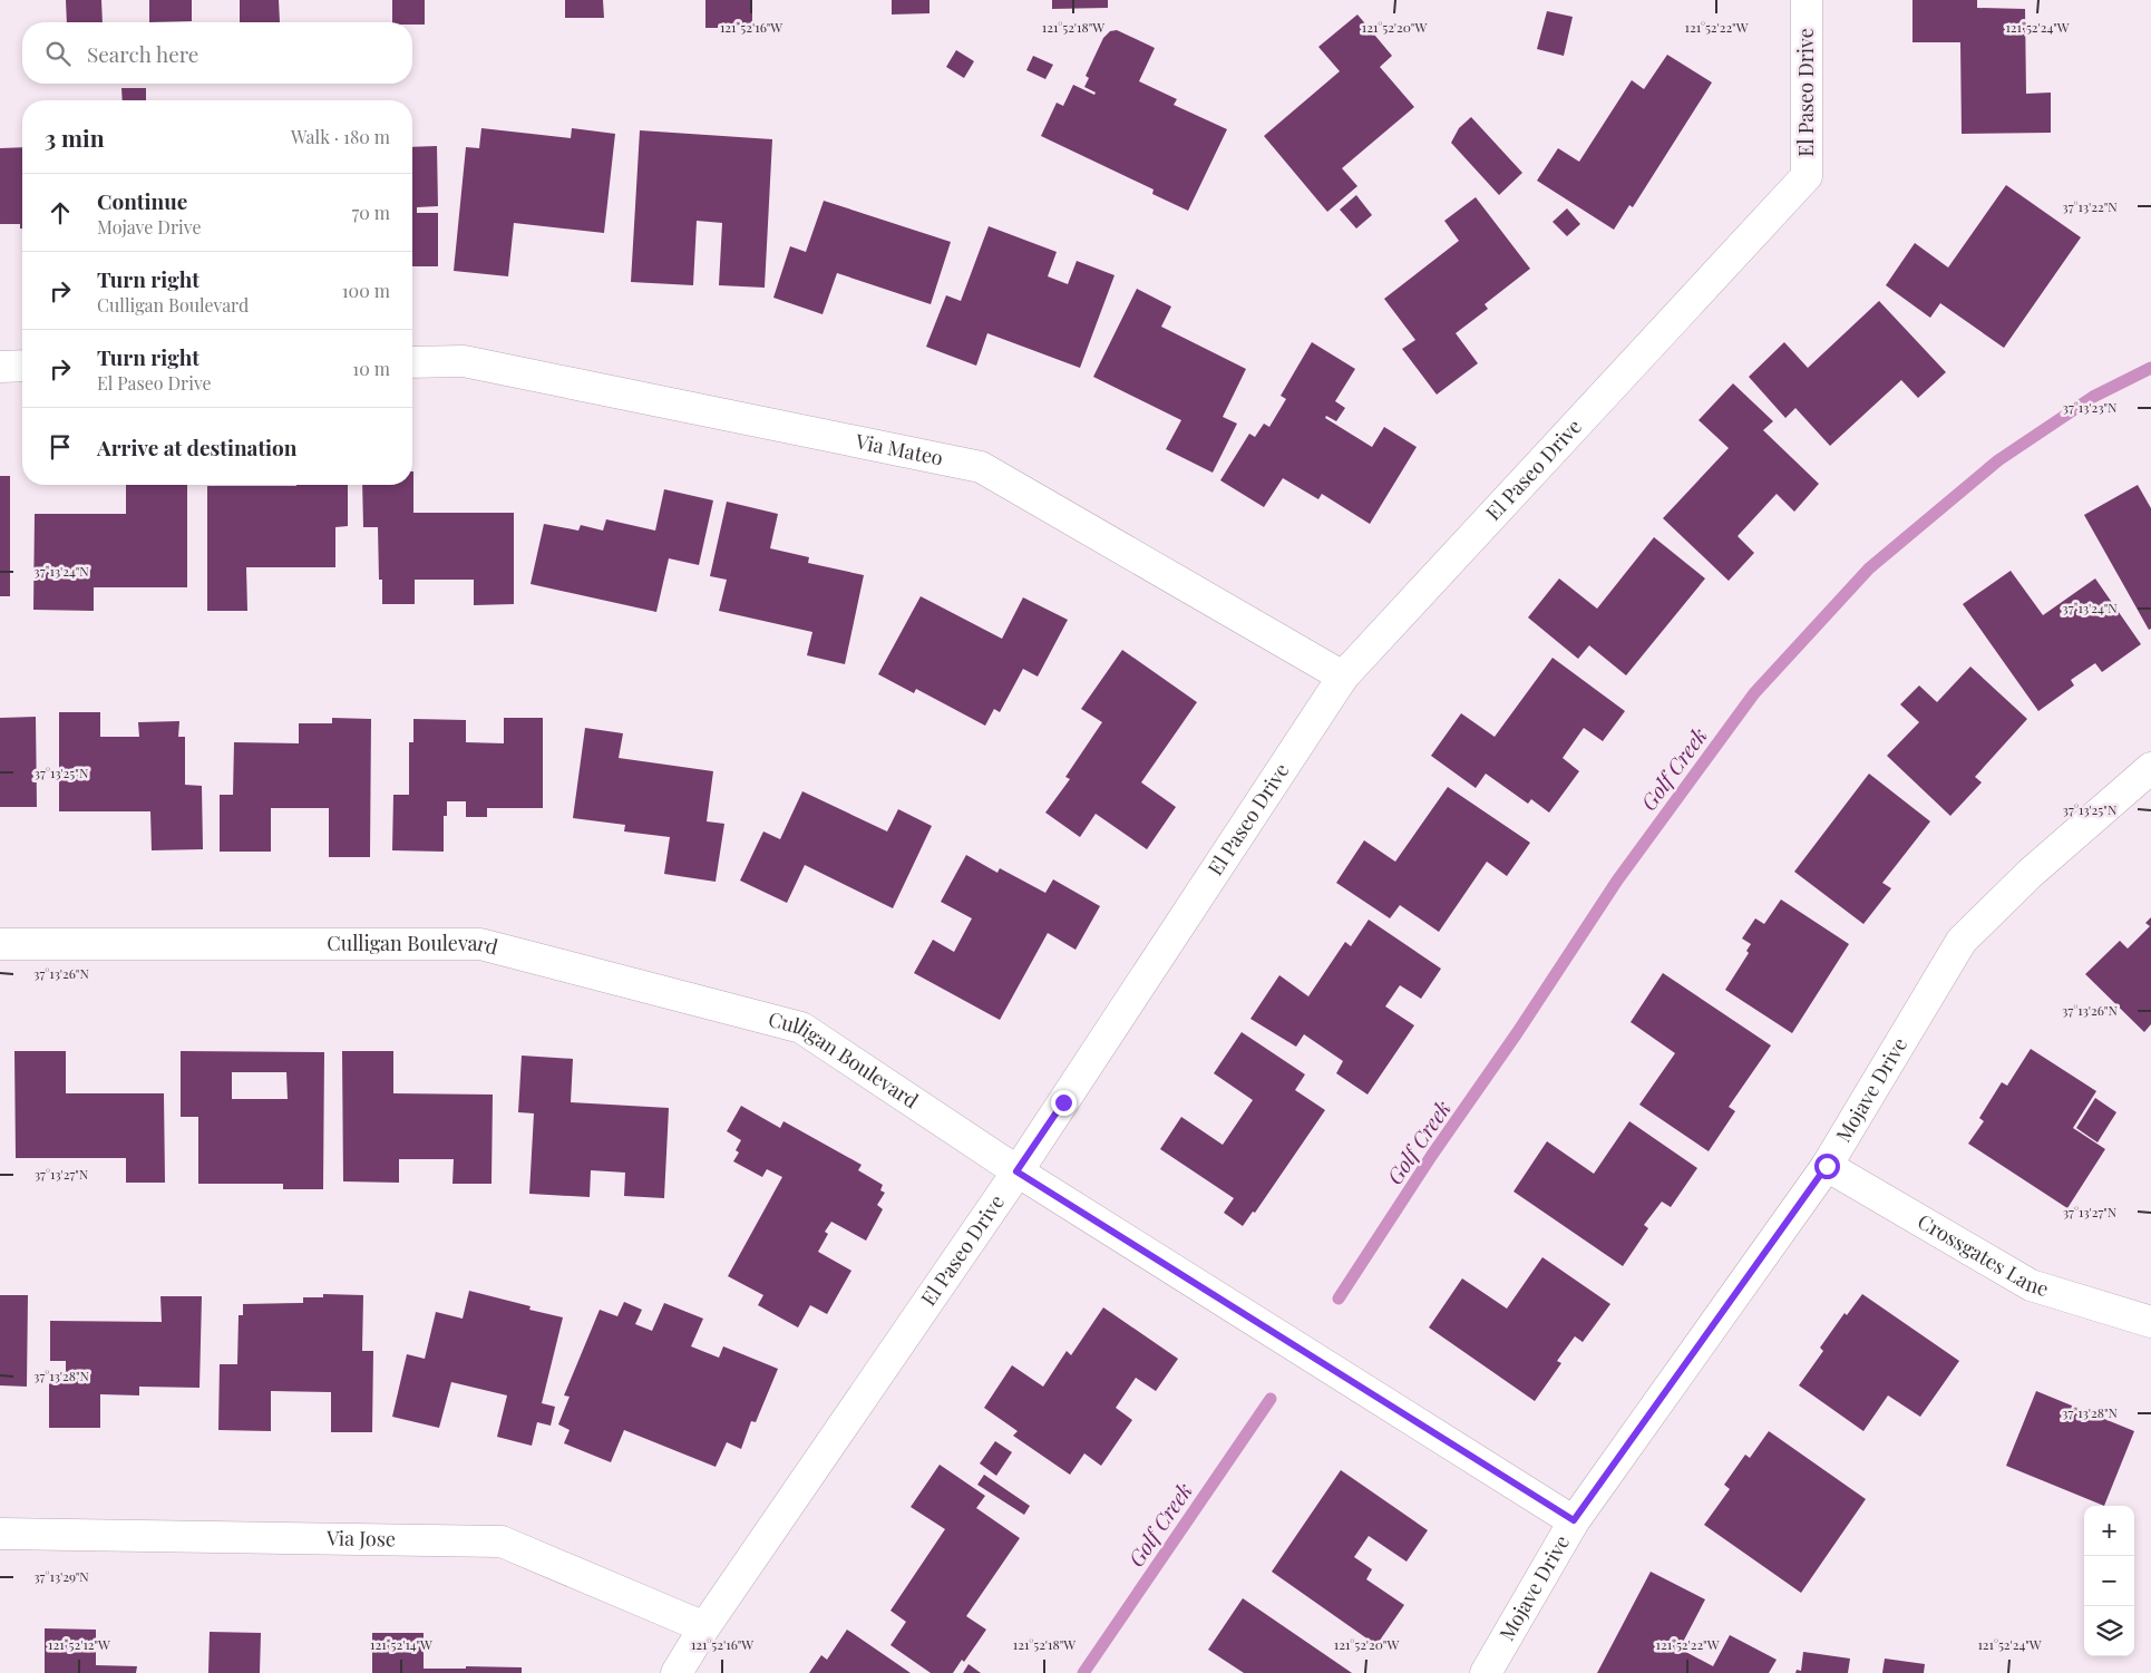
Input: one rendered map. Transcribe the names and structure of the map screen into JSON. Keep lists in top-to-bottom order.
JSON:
{
  "streets": {
    "street": [
      "El Paseo Drive",
      "Via Mateo",
      "Culligan Boulevard",
      "Mojave Drive",
      "Crossgates Lane",
      "Via Jose"
    ]
  },
  "crossings": [
    ["El Paseo Drive", "Via Mateo"],
    ["El Paseo Drive", "Culligan Boulevard"],
    ["El Paseo Drive", "Via Jose"],
    ["Culligan Boulevard", "Mojave Drive"],
    ["Mojave Drive", "Crossgates Lane"]
  ],
  "water": ["Golf Creek"],
  "page": {
    "search": "Search here",
    "heading": ["3 min", "Walk · 180 m"],
    "list": [
      ["Continue", "Mojave Drive", "70 m"],
      ["Turn right", "Culligan Boulevard", "100 m"],
      ["Turn right", "El Paseo Drive", "10 m"],
      "Arrive at destination"
    ],
    "map_buttons": ["+", "−"]
  },
  "coordinates": [
    "121°52'16\"W",
    "121°52'18\"W",
    "121°52'20\"W",
    "121°52'22\"W",
    "121°52'24\"W",
    "37°13'22\"N",
    "37°13'23\"N",
    "37°13'24\"N",
    "37°13'25\"N",
    "37°13'26\"N",
    "37°13'27\"N",
    "37°13'28\"N",
    "37°13'29\"N",
    "121°52'12\"W",
    "121°52'14\"W"
  ]
}
